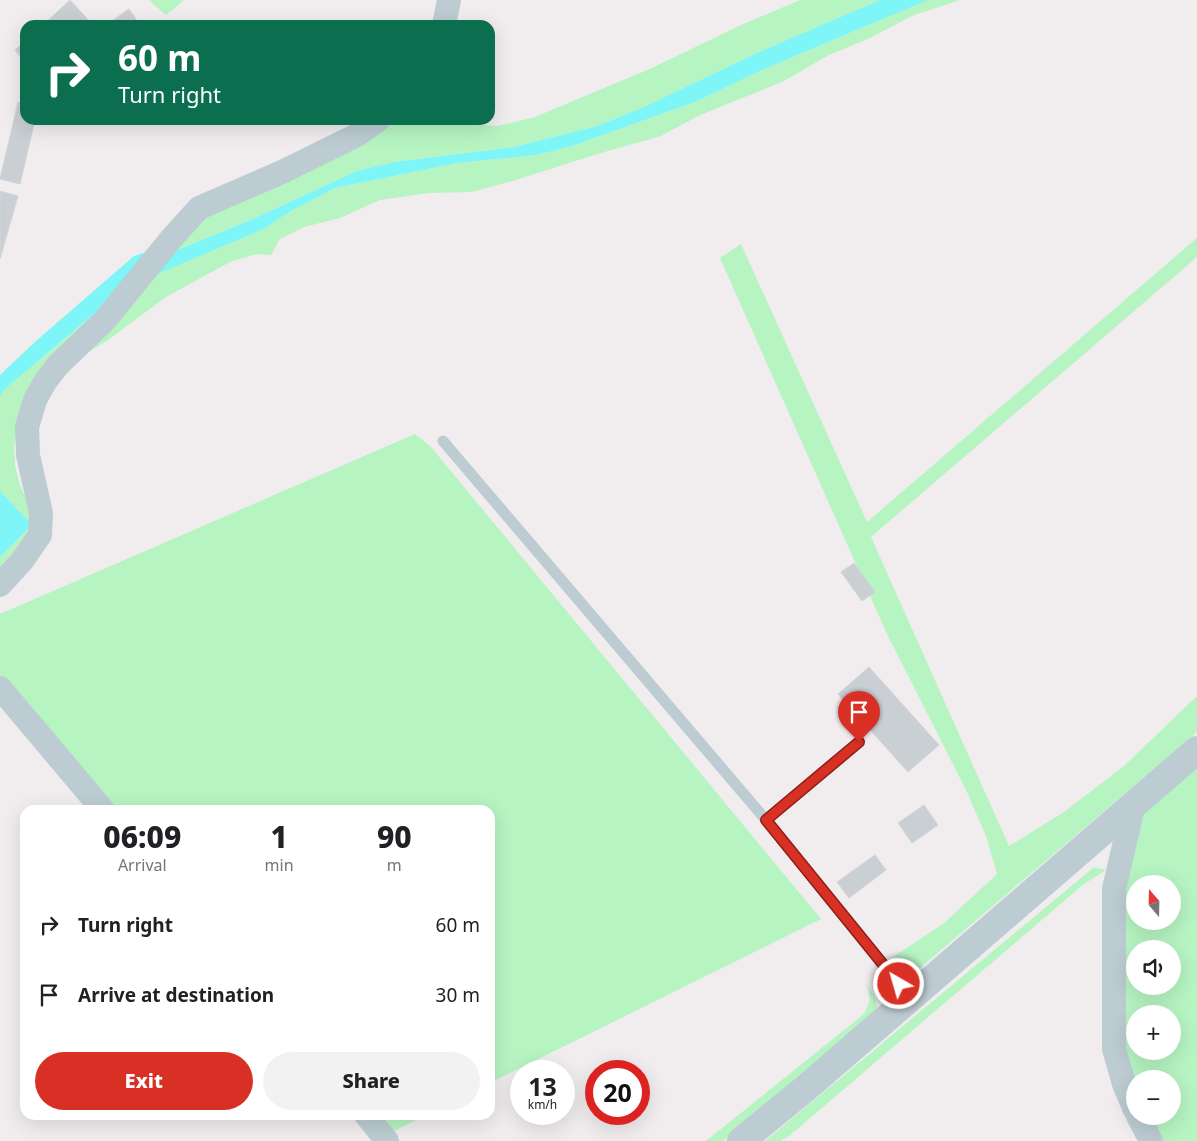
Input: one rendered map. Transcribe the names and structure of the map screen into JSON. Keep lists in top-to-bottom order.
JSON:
{
  "north": "top",
  "page": {
    "turn": ["60 m", "Turn right"],
    "eta": [
      "06:09",
      "Arrival",
      "1",
      "min",
      "90",
      "m"
    ],
    "map_buttons": ["+", "−"],
    "list": [
      {
        "name": "Turn right",
        "value": "60 m"
      },
      {
        "name": "Arrive at destination",
        "value": "30 m"
      }
    ],
    "buttons": ["Exit", "Share"],
    "speed": "13 km/h",
    "limit": "20"
  }
}
